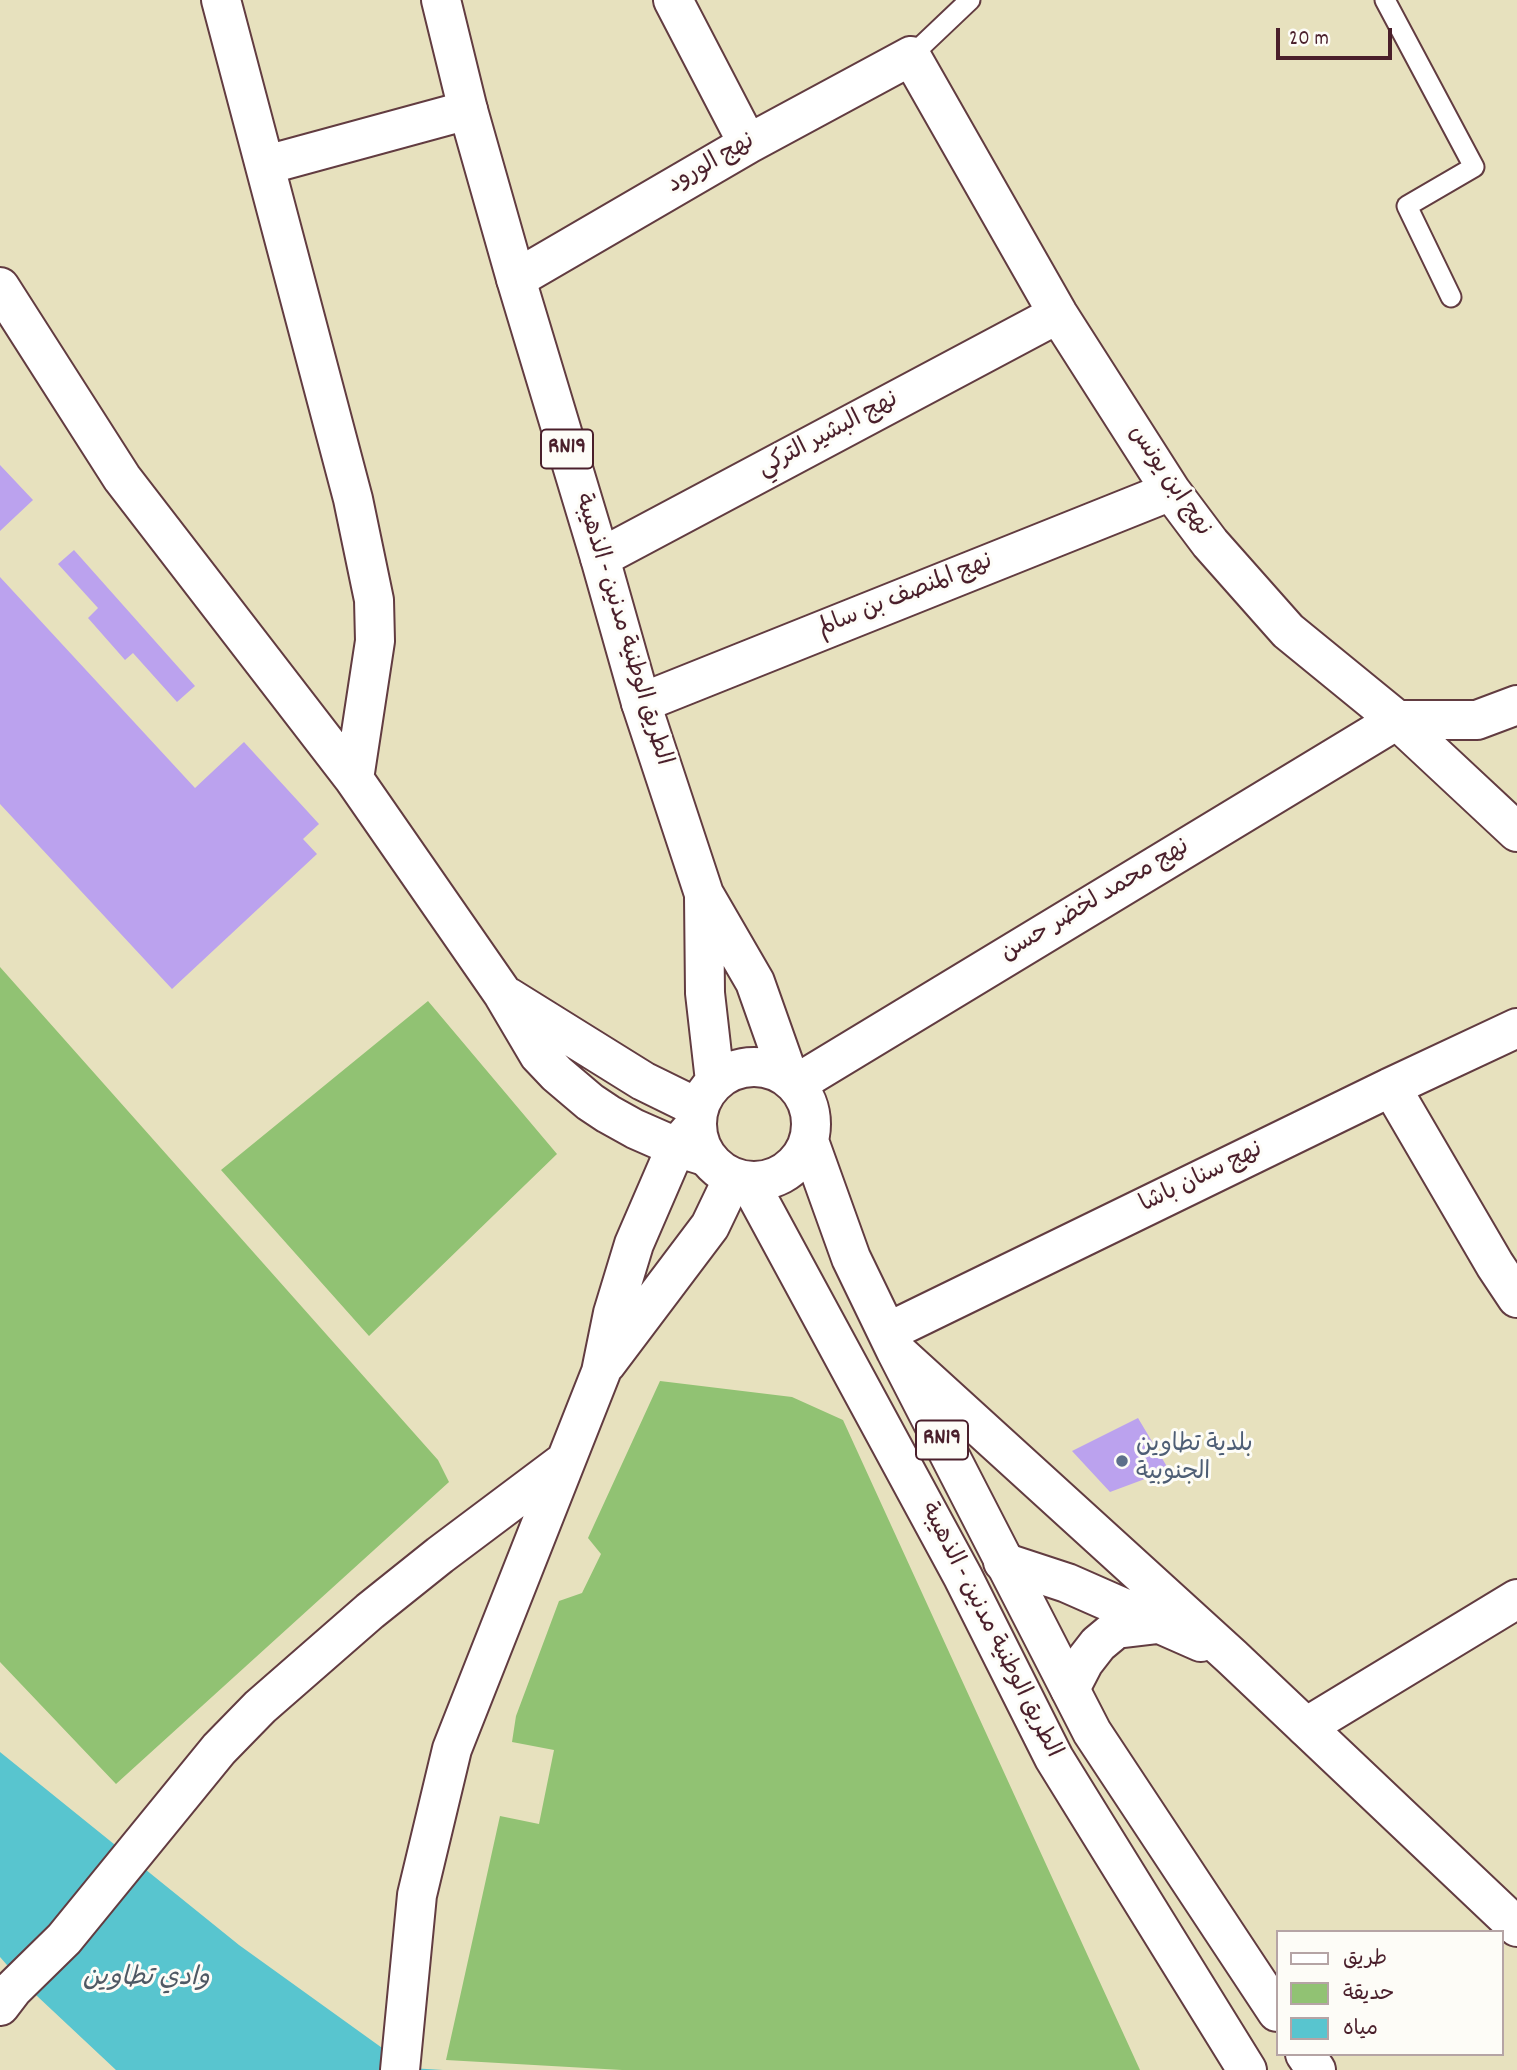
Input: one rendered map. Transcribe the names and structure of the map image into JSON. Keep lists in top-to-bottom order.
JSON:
{
  "streets": {
    "street": [
      "نهج الورود",
      "نهج البشير التركي",
      "RN19",
      "نهج ابن يونس",
      "نهج المنصف بن سالم",
      "الطريق الوطنية مدنين - الذهيبة",
      "نهج محمد لخضر حسن",
      "نهج سنان باشا"
    ]
  },
  "crossings": [
    ["نهج الورود", "نهج ابن يونس"],
    ["نهج الورود", "الطريق الوطنية مدنين - الذهيبة"],
    ["نهج البشير التركي", "نهج ابن يونس"],
    ["نهج البشير التركي", "الطريق الوطنية مدنين - الذهيبة"],
    ["RN19", "الطريق الوطنية مدنين - الذهيبة"],
    ["RN19", "نهج محمد لخضر حسن"],
    ["نهج ابن يونس", "نهج المنصف بن سالم"],
    ["نهج ابن يونس", "نهج محمد لخضر حسن"],
    ["نهج المنصف بن سالم", "الطريق الوطنية مدنين - الذهيبة"],
    ["الطريق الوطنية مدنين - الذهيبة", "نهج محمد لخضر حسن"],
    ["الطريق الوطنية مدنين - الذهيبة", "نهج سنان باشا"]
  ],
  "water": ["وادي تطاوين"],
  "places": ["بلدية تطاوين الجنوبية"],
  "legend": ["طريق", "حديقة", "مياه"],
  "scale_bar": "20 m"
}
